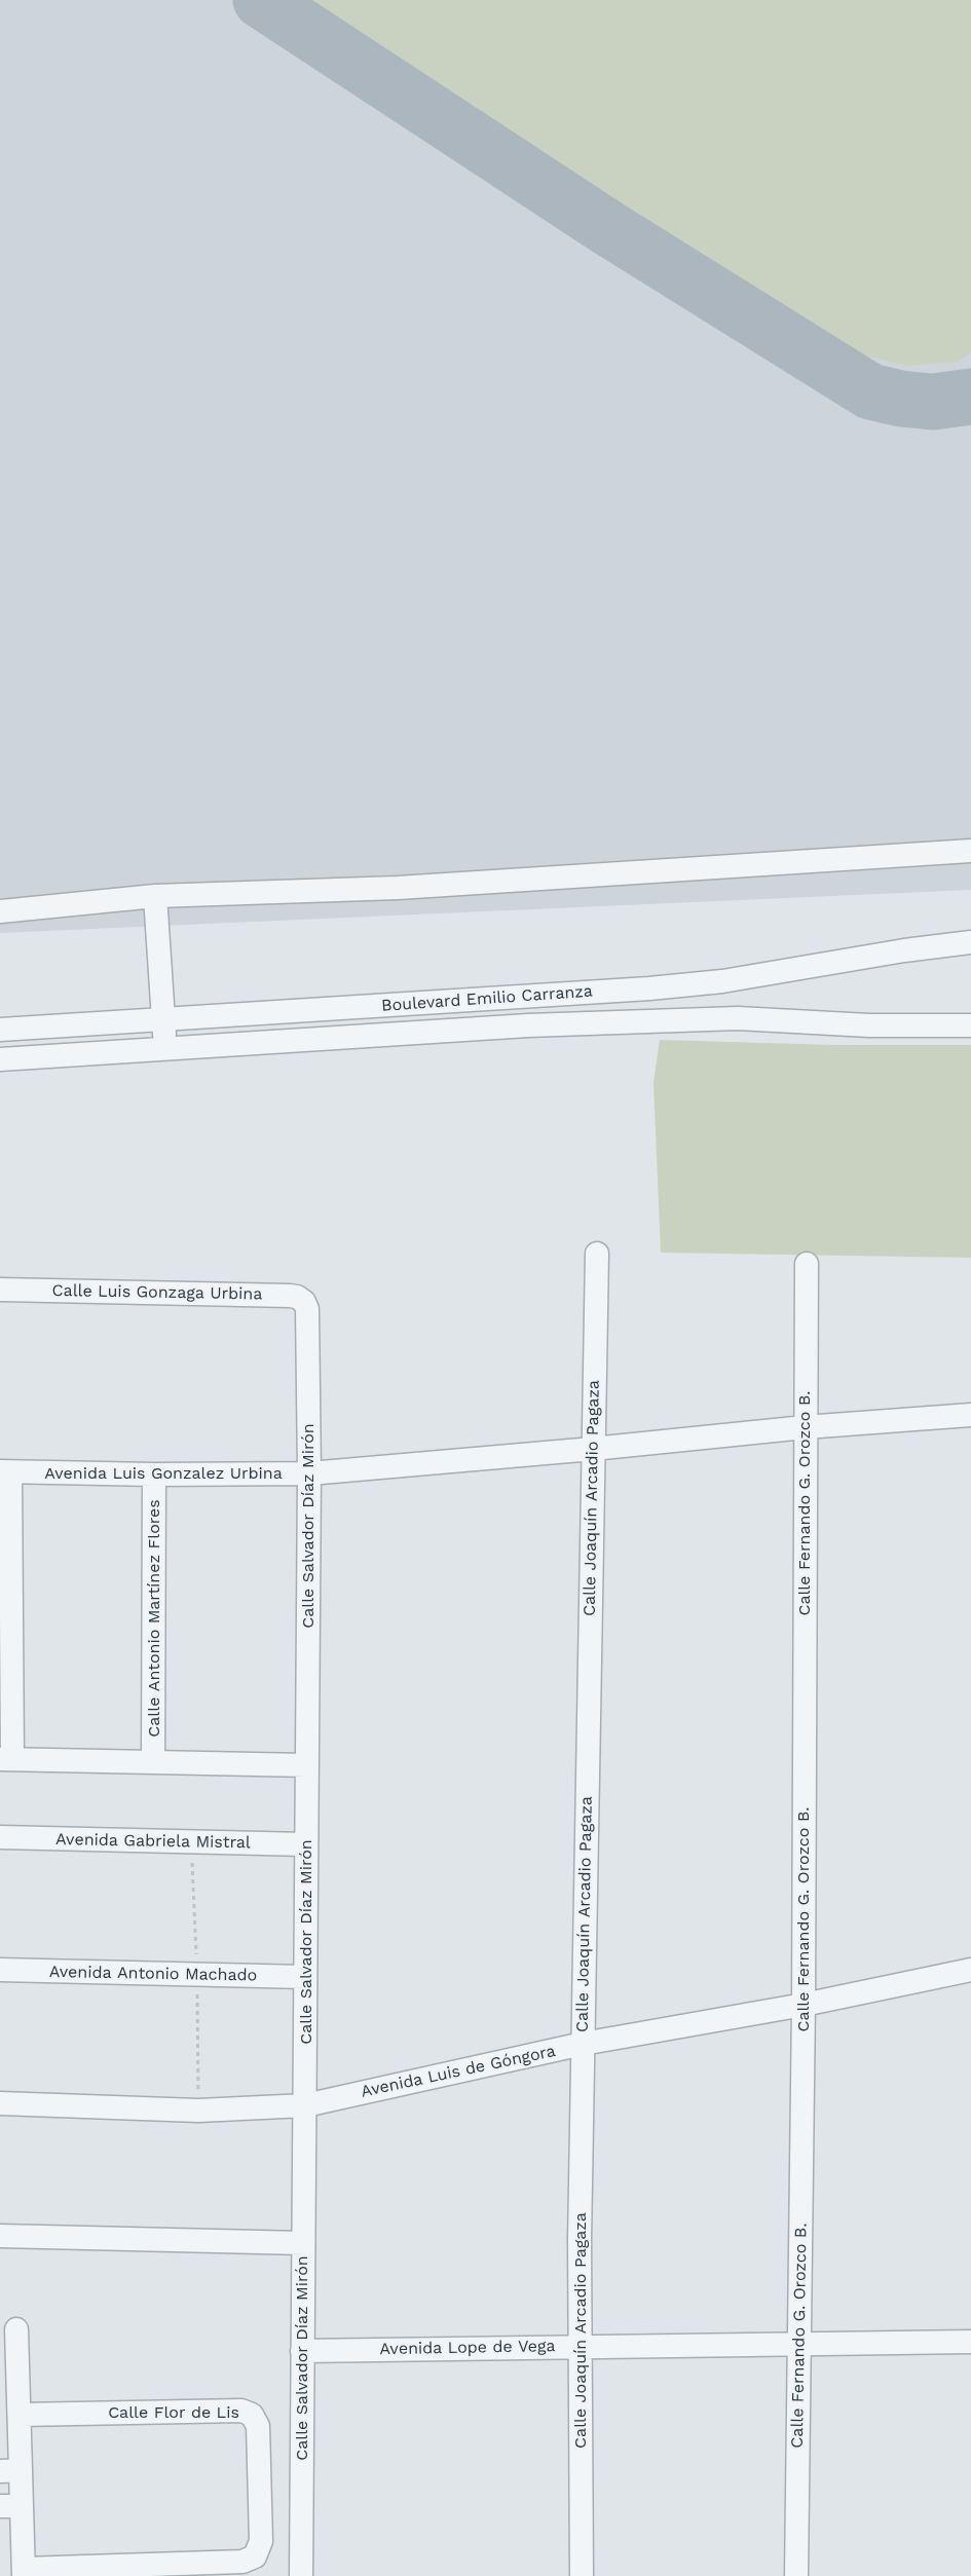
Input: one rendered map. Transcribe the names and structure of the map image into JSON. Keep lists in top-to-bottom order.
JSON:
{
  "streets": {
    "street": [
      "Boulevard Emilio Carranza",
      "Calle Luis Gonzaga Urbina",
      "Avenida Luis Gonzalez Urbina",
      "Calle Joaquín Arcadio Pagaza",
      "Calle Fernando G. Orozco B.",
      "Calle Salvador Díaz Mirón",
      "Calle Antonio Martínez Flores",
      "Avenida Gabriela Mistral",
      "Avenida Antonio Machado",
      "Avenida Luis de Góngora",
      "Avenida Lope de Vega",
      "Calle Flor de Lis"
    ]
  },
  "crossings": [
    ["Calle Luis Gonzaga Urbina", "Calle Salvador Díaz Mirón"],
    ["Avenida Luis Gonzalez Urbina", "Calle Joaquín Arcadio Pagaza"],
    ["Avenida Luis Gonzalez Urbina", "Calle Fernando G. Orozco B."],
    ["Avenida Luis Gonzalez Urbina", "Calle Salvador Díaz Mirón"],
    ["Avenida Luis Gonzalez Urbina", "Calle Antonio Martínez Flores"],
    ["Calle Joaquín Arcadio Pagaza", "Avenida Luis de Góngora"],
    ["Calle Joaquín Arcadio Pagaza", "Avenida Lope de Vega"],
    ["Calle Fernando G. Orozco B.", "Avenida Luis de Góngora"],
    ["Calle Fernando G. Orozco B.", "Avenida Lope de Vega"],
    ["Calle Salvador Díaz Mirón", "Avenida Gabriela Mistral"],
    ["Calle Salvador Díaz Mirón", "Avenida Antonio Machado"],
    ["Calle Salvador Díaz Mirón", "Avenida Luis de Góngora"],
    ["Calle Salvador Díaz Mirón", "Avenida Lope de Vega"]
  ]
}
